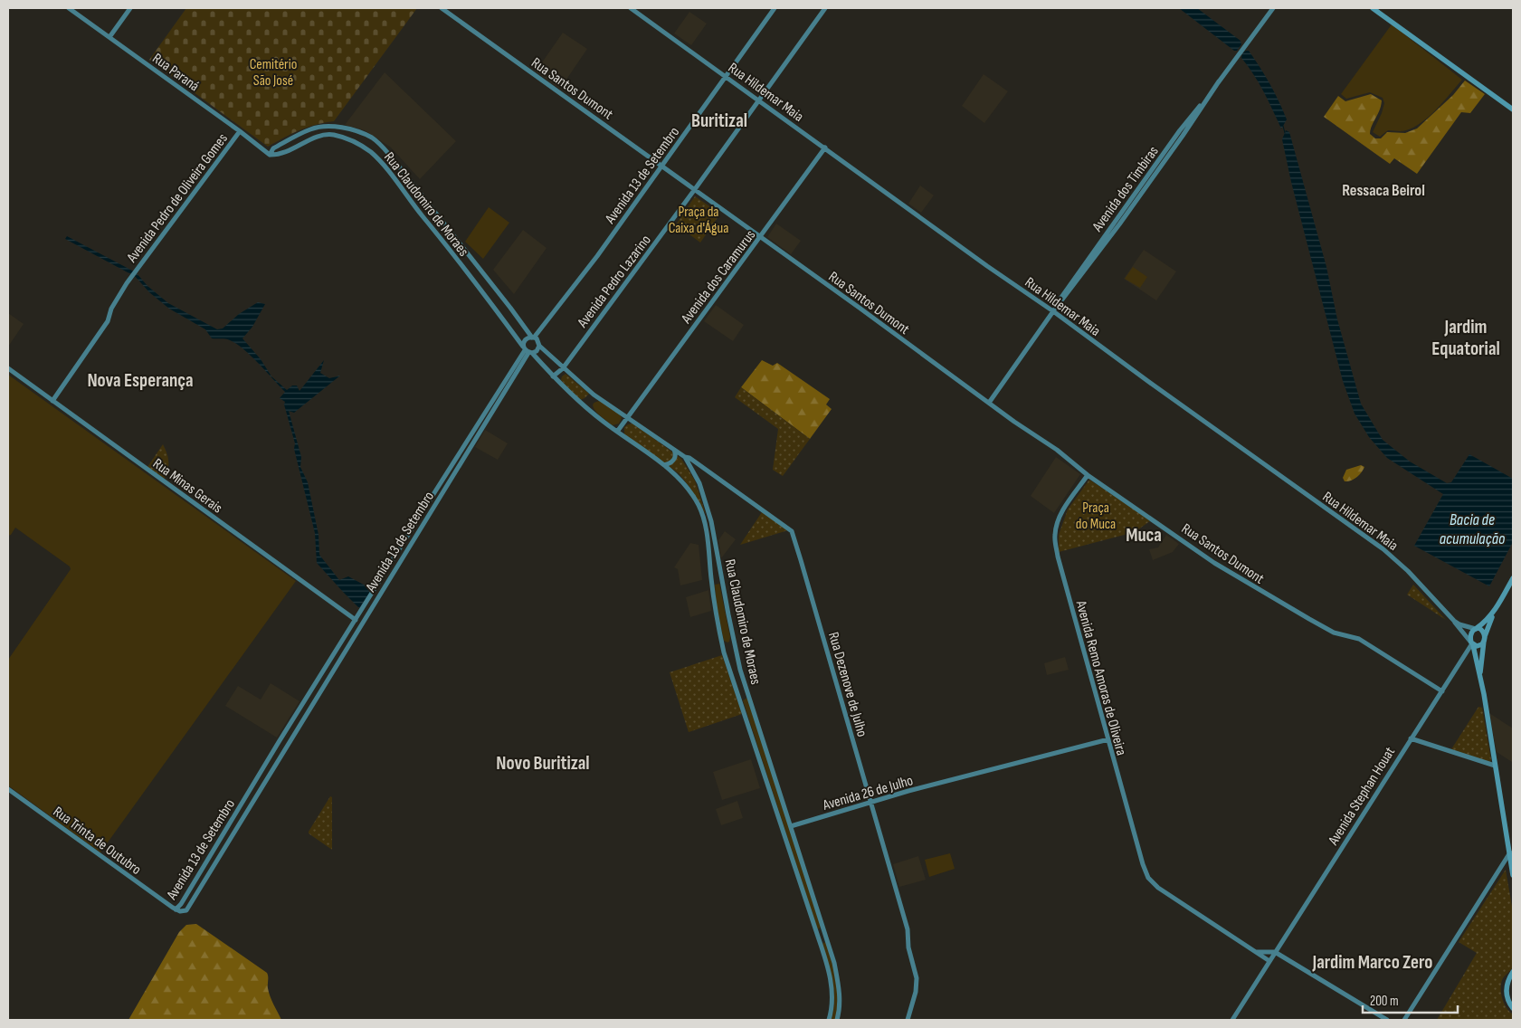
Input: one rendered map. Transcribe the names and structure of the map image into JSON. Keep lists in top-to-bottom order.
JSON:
{
  "streets": {
    "main road": [
      "Rua Paraná",
      "Rua Santos Dumont",
      "Rua Hildemar Maia",
      "Avenida 13 de Setembro",
      "Avenida dos Timbiras",
      "Avenida Pedro de Oliveira Gomes",
      "Rua Claudomiro de Moraes",
      "Avenida dos Caramurus",
      "Avenida Pedro Lazarino",
      "Rua Minas Gerais",
      "Avenida Remo Amoras de Oliveira",
      "Rua Dezenove de Julho",
      "Avenida 26 de Julho",
      "Avenida Stephan Houat",
      "Rua Trinta de Outubro"
    ]
  },
  "crossings": [
    ["Rua Paraná", "Avenida Pedro de Oliveira Gomes"],
    ["Rua Paraná", "Rua Claudomiro de Moraes"],
    ["Rua Santos Dumont", "Avenida 13 de Setembro"],
    ["Rua Santos Dumont", "Avenida dos Timbiras"],
    ["Rua Santos Dumont", "Avenida dos Caramurus"],
    ["Rua Santos Dumont", "Avenida Pedro Lazarino"],
    ["Rua Santos Dumont", "Avenida Remo Amoras de Oliveira"],
    ["Rua Santos Dumont", "Avenida Stephan Houat"],
    ["Rua Hildemar Maia", "Avenida 13 de Setembro"],
    ["Rua Hildemar Maia", "Avenida dos Timbiras"],
    ["Rua Hildemar Maia", "Avenida dos Caramurus"],
    ["Rua Hildemar Maia", "Avenida Pedro Lazarino"],
    ["Rua Hildemar Maia", "Avenida Stephan Houat"],
    ["Avenida 13 de Setembro", "Rua Claudomiro de Moraes"],
    ["Avenida 13 de Setembro", "Rua Minas Gerais"],
    ["Avenida 13 de Setembro", "Rua Trinta de Outubro"],
    ["Avenida Pedro de Oliveira Gomes", "Rua Minas Gerais"],
    ["Rua Claudomiro de Moraes", "Avenida dos Caramurus"],
    ["Rua Claudomiro de Moraes", "Avenida Pedro Lazarino"],
    ["Rua Claudomiro de Moraes", "Rua Dezenove de Julho"],
    ["Rua Claudomiro de Moraes", "Avenida 26 de Julho"],
    ["Avenida Remo Amoras de Oliveira", "Avenida 26 de Julho"],
    ["Rua Dezenove de Julho", "Avenida 26 de Julho"]
  ],
  "districts": [
    "Buritizal",
    "Ressaca Beirol",
    "Jardim Equatorial",
    "Nova Esperança",
    "Muca",
    "Novo Buritizal",
    "Jardim Marco Zero"
  ],
  "water": ["Bacia de acumulação"],
  "parks": ["Cemitério São José", "Praça da Caixa d'Água", "Praça do Muca"],
  "scale_bar": "200 m"
}
